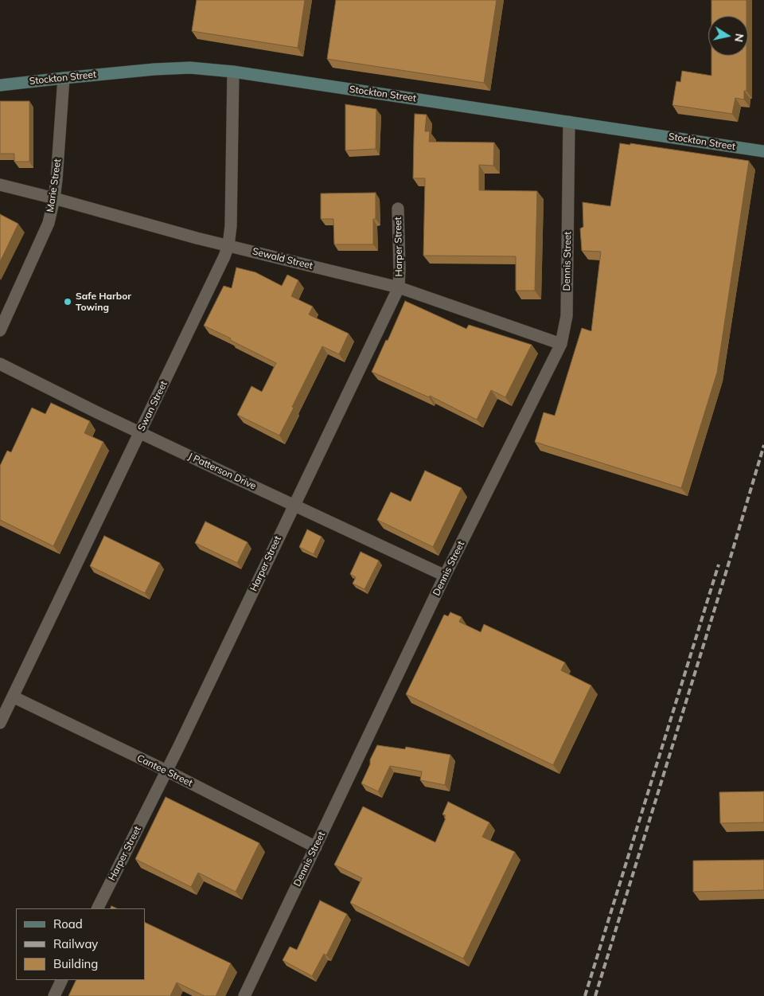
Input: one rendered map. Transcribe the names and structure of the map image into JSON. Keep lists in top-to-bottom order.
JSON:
{
  "streets": {
    "main road": ["Stockton Street"],
    "street": [
      "Marie Street",
      "Harper Street",
      "Sewald Street",
      "Dennis Street",
      "Swan Street",
      "J Patterson Drive",
      "Cantee Street"
    ]
  },
  "crossings": [
    ["Stockton Street", "Marie Street"],
    ["Stockton Street", "Dennis Street"],
    ["Stockton Street", "Swan Street"],
    ["Marie Street", "Sewald Street"],
    ["Harper Street", "Sewald Street"],
    ["Harper Street", "J Patterson Drive"],
    ["Harper Street", "Cantee Street"],
    ["Sewald Street", "Dennis Street"],
    ["Sewald Street", "Swan Street"],
    ["Dennis Street", "J Patterson Drive"],
    ["Dennis Street", "Cantee Street"],
    ["Swan Street", "J Patterson Drive"],
    ["Swan Street", "Cantee Street"]
  ],
  "places": ["Safe Harbor Towing"],
  "legend": ["Road", "Railway", "Building"],
  "north": "right"
}
